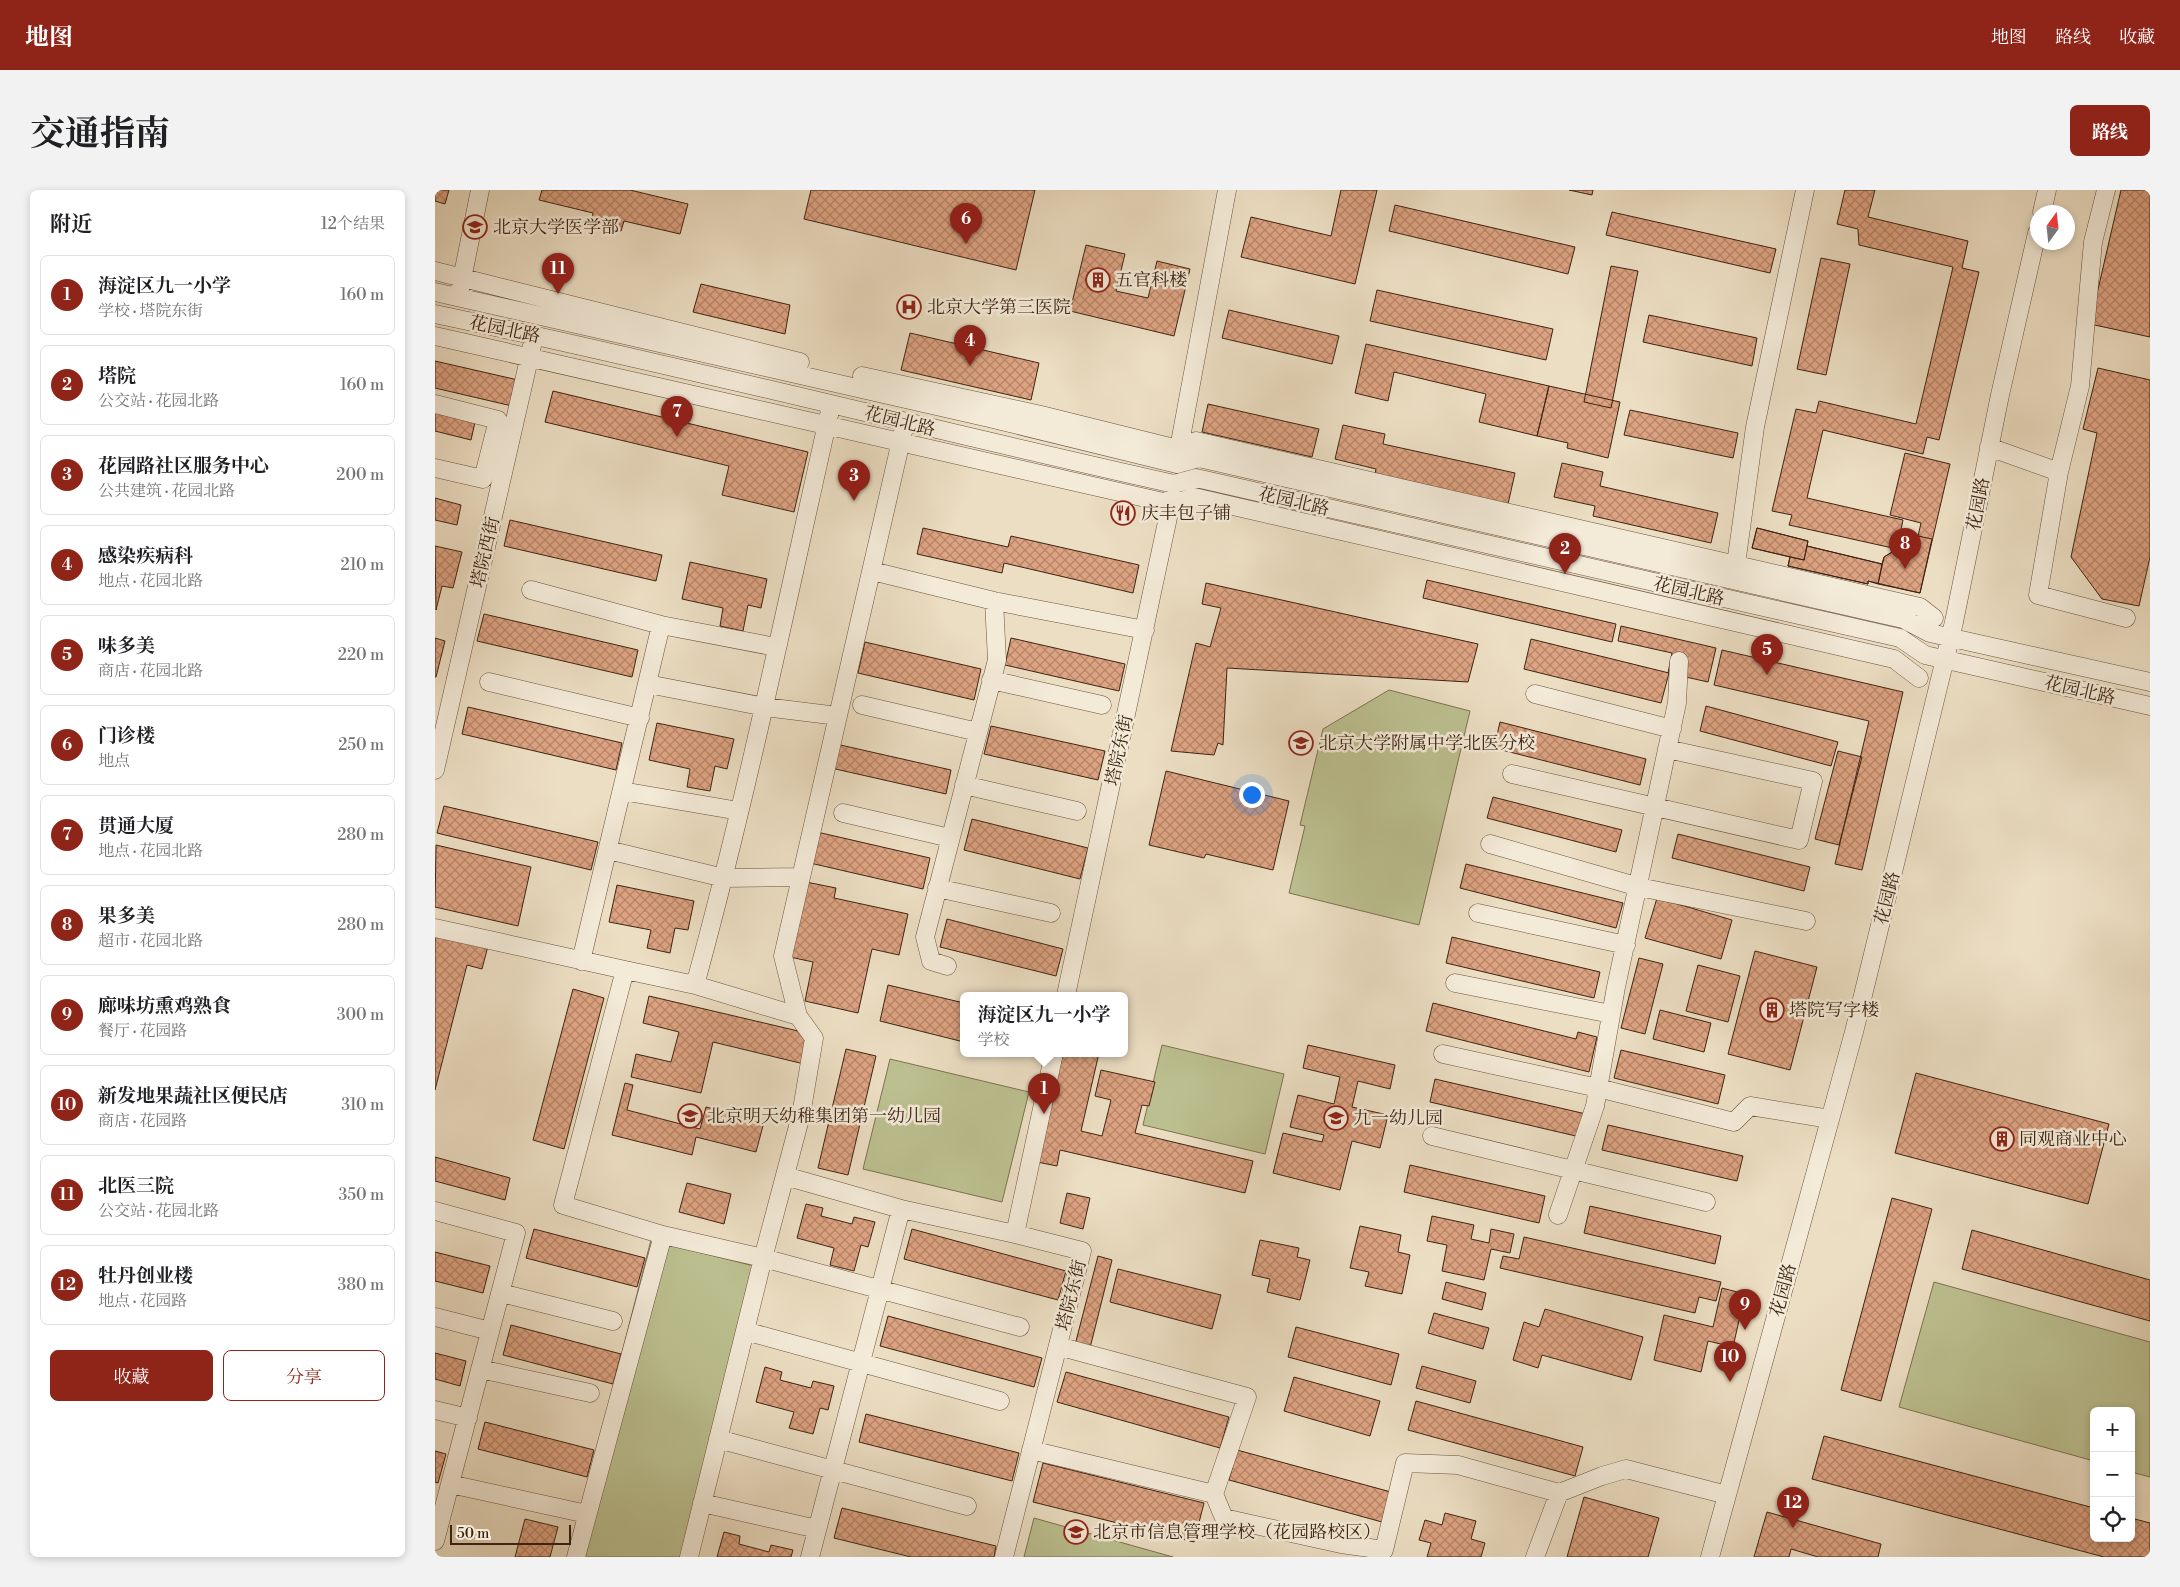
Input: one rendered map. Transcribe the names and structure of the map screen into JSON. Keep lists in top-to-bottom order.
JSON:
{
  "streets": {
    "street": [
      "花园北路",
      "花园路",
      "塔院西街",
      "塔院东街"
    ]
  },
  "crossings": [
    ["花园北路", "花园路"],
    ["花园北路", "塔院西街"],
    ["花园北路", "塔院东街"]
  ],
  "places": {
    "school or university": [
      "北京大学医学部",
      "北京大学附属中学北医分校",
      "北京明天幼稚集团第一幼儿园",
      "九一幼儿园",
      "北京市信息管理学校（花园路校区）"
    ],
    "building": ["五官科楼", "塔院写字楼", "同观商业中心"],
    "hospital": ["北京大学第三医院"],
    "restaurant": ["庆丰包子铺"]
  },
  "scale_bar": "50 m",
  "north": "top",
  "page": {
    "header": "地图",
    "nav": ["地图", "路线", "收藏"],
    "title": "交通指南",
    "buttons": [
      "路线",
      ["收藏", "分享"]
    ],
    "heading": ["附近", "12个结果"],
    "pins": [
      "6",
      "11",
      "4",
      "7",
      "3",
      "8",
      "2",
      "5",
      "1",
      "9",
      "10",
      "12"
    ],
    "list": [
      {
        "mark": "1",
        "name": "海淀区九一小学",
        "note": "学校 · 塔院东街",
        "value": "160 m"
      },
      {
        "mark": "2",
        "name": "塔院",
        "note": "公交站 · 花园北路",
        "value": "160 m"
      },
      {
        "mark": "3",
        "name": "花园路社区服务中心",
        "note": "公共建筑 · 花园北路",
        "value": "200 m"
      },
      {
        "mark": "4",
        "name": "感染疾病科",
        "note": "地点 · 花园北路",
        "value": "210 m"
      },
      {
        "mark": "5",
        "name": "味多美",
        "note": "商店 · 花园北路",
        "value": "220 m"
      },
      {
        "mark": "6",
        "name": "门诊楼",
        "note": "地点",
        "value": "250 m"
      },
      {
        "mark": "7",
        "name": "贯通大厦",
        "note": "地点 · 花园北路",
        "value": "280 m"
      },
      {
        "mark": "8",
        "name": "果多美",
        "note": "超市 · 花园北路",
        "value": "280 m"
      },
      {
        "mark": "9",
        "name": "廊味坊熏鸡熟食",
        "note": "餐厅 · 花园路",
        "value": "300 m"
      },
      {
        "mark": "10",
        "name": "新发地果蔬社区便民店",
        "note": "商店 · 花园路",
        "value": "310 m"
      },
      {
        "mark": "11",
        "name": "北医三院",
        "note": "公交站 · 花园北路",
        "value": "350 m"
      },
      {
        "mark": "12",
        "name": "牡丹创业楼",
        "note": "地点 · 花园路",
        "value": "380 m"
      }
    ],
    "popup": ["海淀区九一小学", "学校"],
    "map_buttons": ["+", "−"],
    "scale": "50 m"
  }
}
